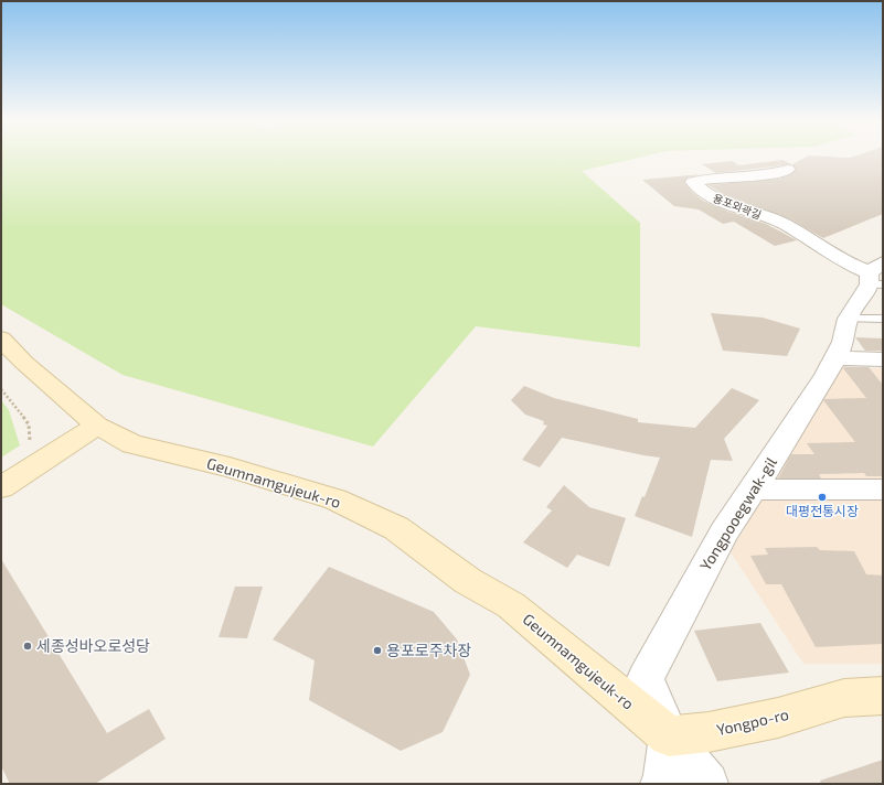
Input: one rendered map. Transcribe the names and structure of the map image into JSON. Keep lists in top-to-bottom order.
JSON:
{
  "streets": {
    "main road": ["Geumnamgujeuk-ro", "Yongpo-ro"],
    "street": ["용포외곽길", "Yongpooegwak-gil"]
  },
  "crossings": [
    ["용포외곽길", "Yongpooegwak-gil"],
    ["Geumnamgujeuk-ro", "Yongpooegwak-gil"],
    ["Geumnamgujeuk-ro", "Yongpo-ro"],
    ["Yongpooegwak-gil", "Yongpo-ro"]
  ],
  "places": ["대평전통시장", "세종성바오로성당", "용포로주차장"]
}
